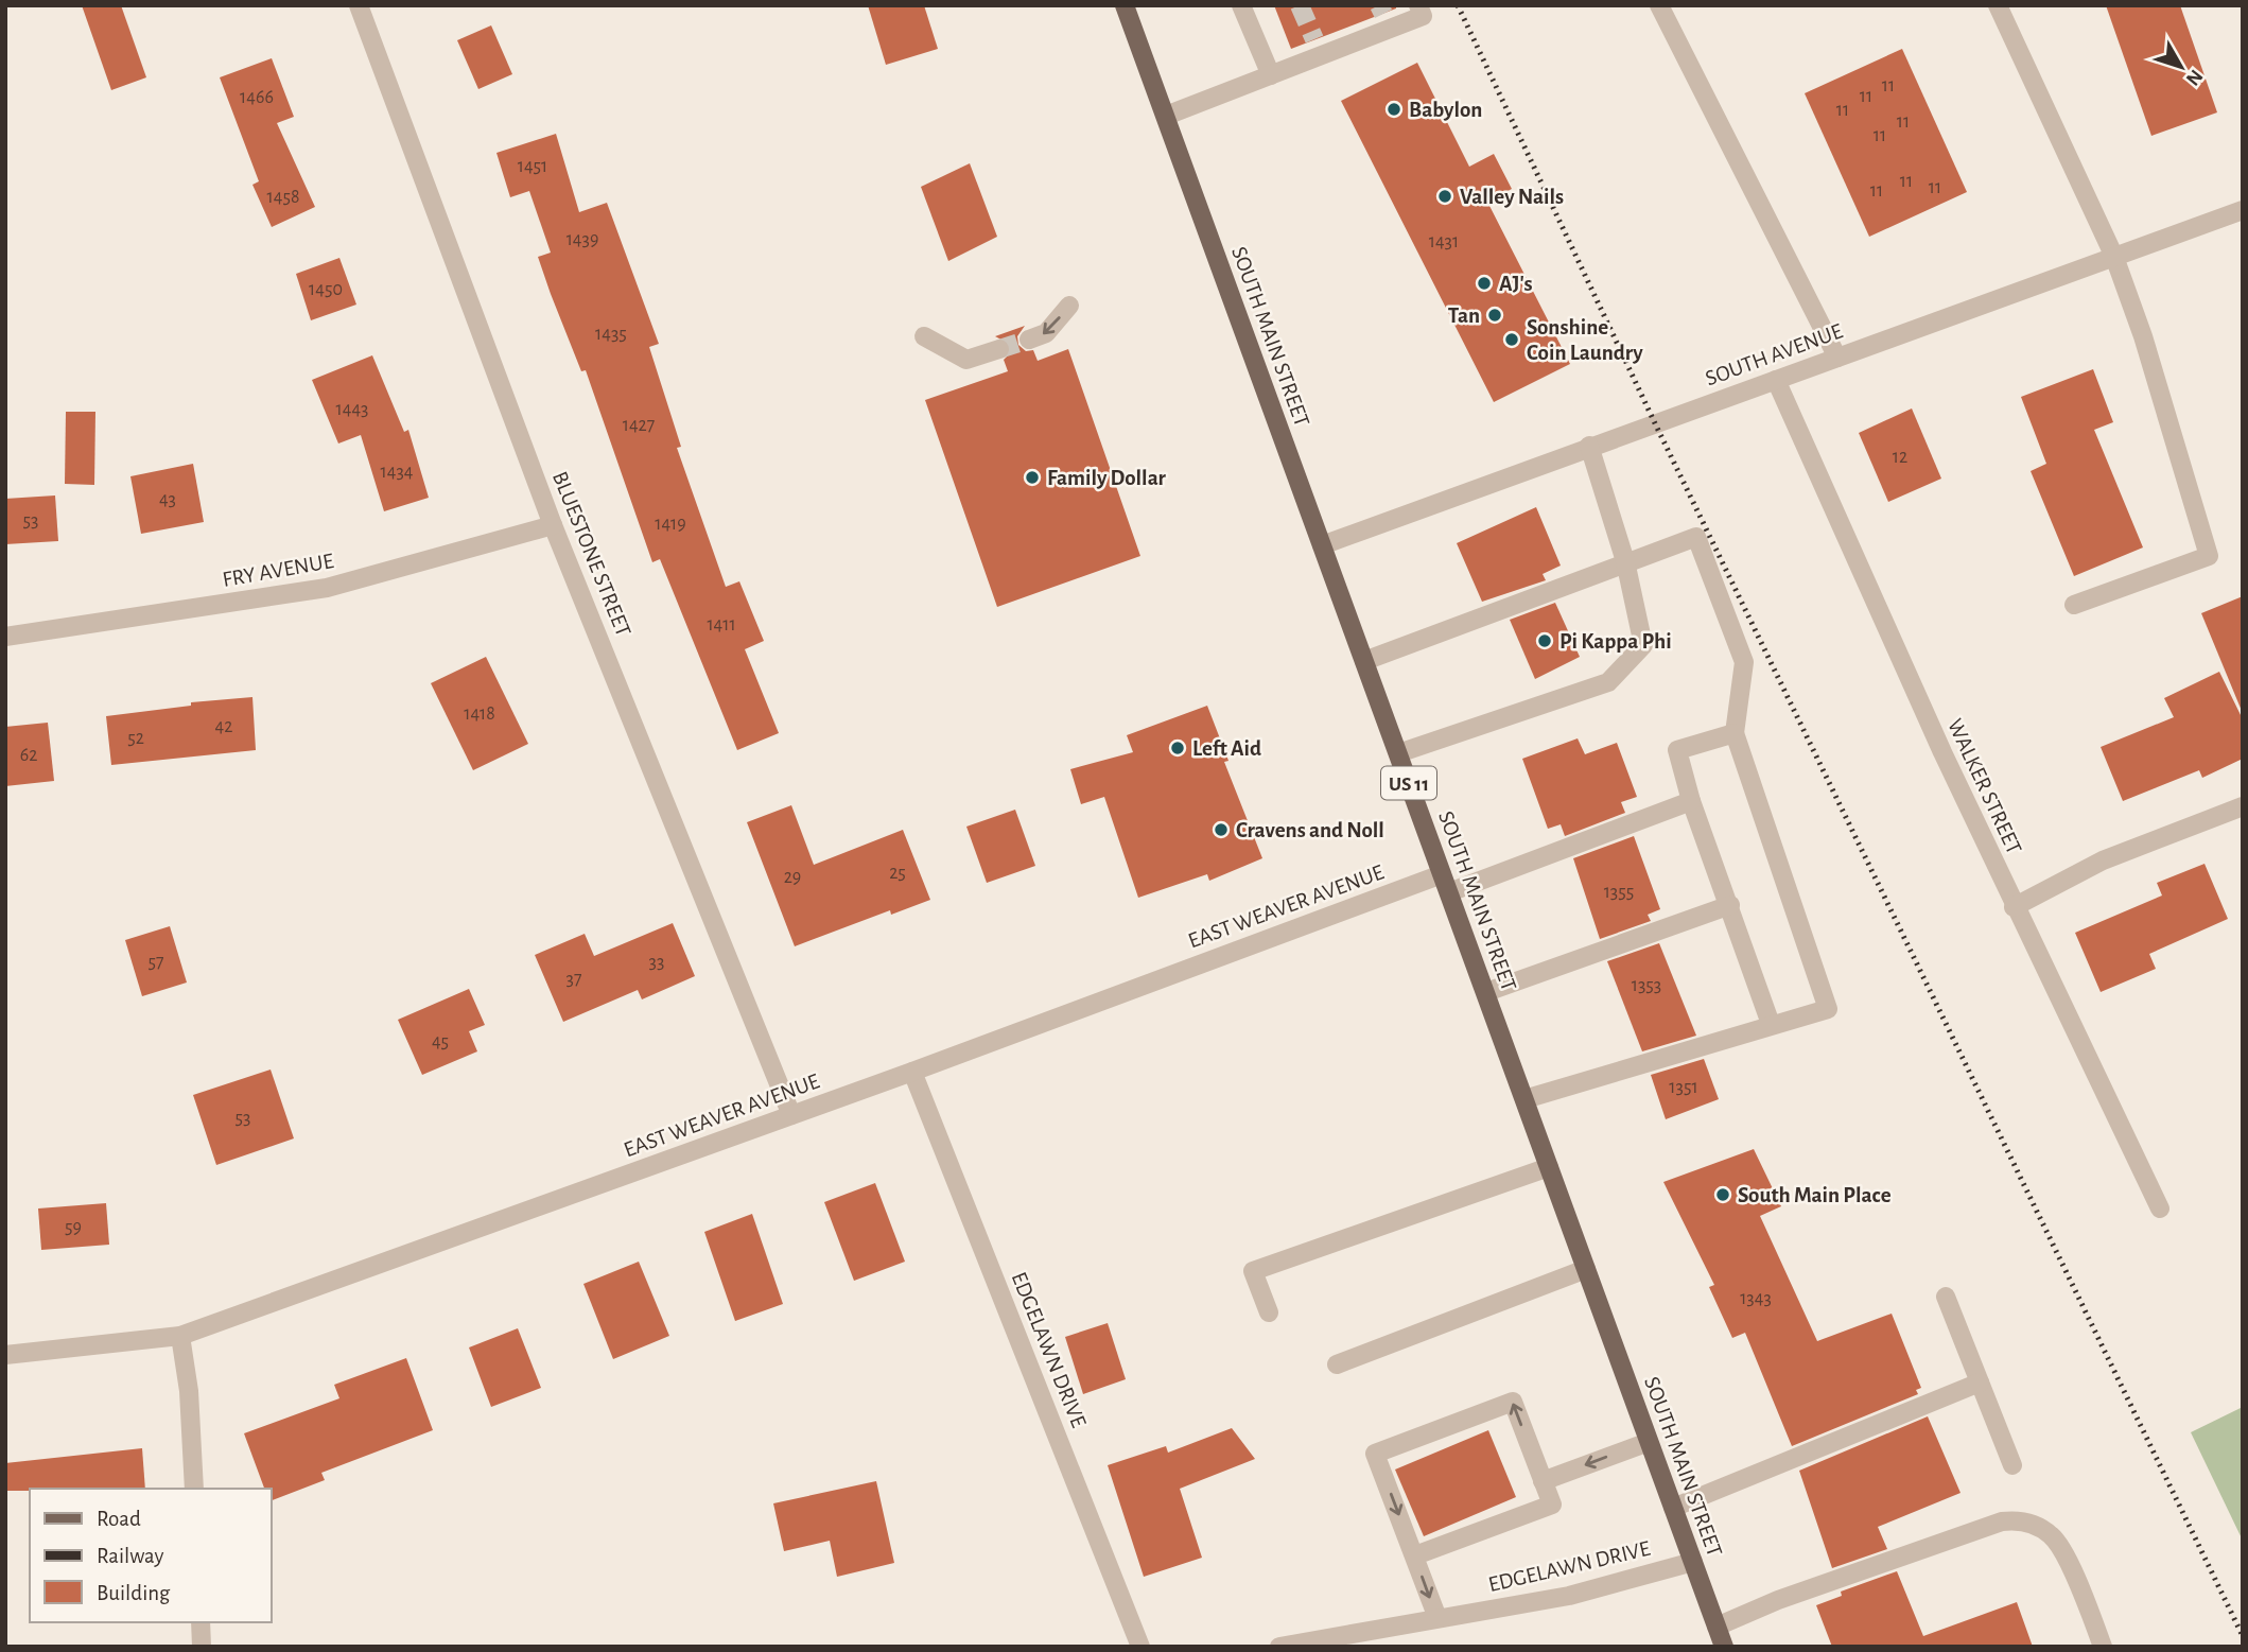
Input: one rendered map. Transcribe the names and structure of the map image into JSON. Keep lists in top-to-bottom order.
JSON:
{
  "streets": {
    "main road": ["SOUTH MAIN STREET", "US 11"],
    "street": [
      "SOUTH AVENUE",
      "BLUESTONE STREET",
      "FRY AVENUE",
      "WALKER STREET",
      "EAST WEAVER AVENUE",
      "EDGELAWN DRIVE"
    ]
  },
  "crossings": [
    ["SOUTH MAIN STREET", "SOUTH AVENUE"],
    ["SOUTH MAIN STREET", "EAST WEAVER AVENUE"],
    ["SOUTH MAIN STREET", "EDGELAWN DRIVE"],
    ["SOUTH AVENUE", "WALKER STREET"],
    ["BLUESTONE STREET", "FRY AVENUE"],
    ["BLUESTONE STREET", "EAST WEAVER AVENUE"],
    ["EAST WEAVER AVENUE", "EDGELAWN DRIVE"]
  ],
  "places": [
    "Babylon",
    "Valley Nails",
    "AJ's",
    "Tan",
    "Sonshine Coin Laundry",
    "Family Dollar",
    "Pi Kappa Phi",
    "Left Aid",
    "Cravens and Noll",
    "South Main Place"
  ],
  "house_numbers": [
    "11",
    "11",
    "1466",
    "11",
    "11",
    "11",
    "1451",
    "11",
    "11",
    "11",
    "1458",
    "1439",
    "1431",
    "1450",
    "1435",
    "1443",
    "1427",
    "12",
    "1434",
    "43",
    "53",
    "1419",
    "1411",
    "1418",
    "42",
    "52",
    "62",
    "25",
    "29",
    "1355",
    "57",
    "33",
    "37",
    "1353",
    "45",
    "1351",
    "53",
    "59",
    "1343"
  ],
  "legend": ["Road", "Railway", "Building"],
  "north": "bottom right"
}
